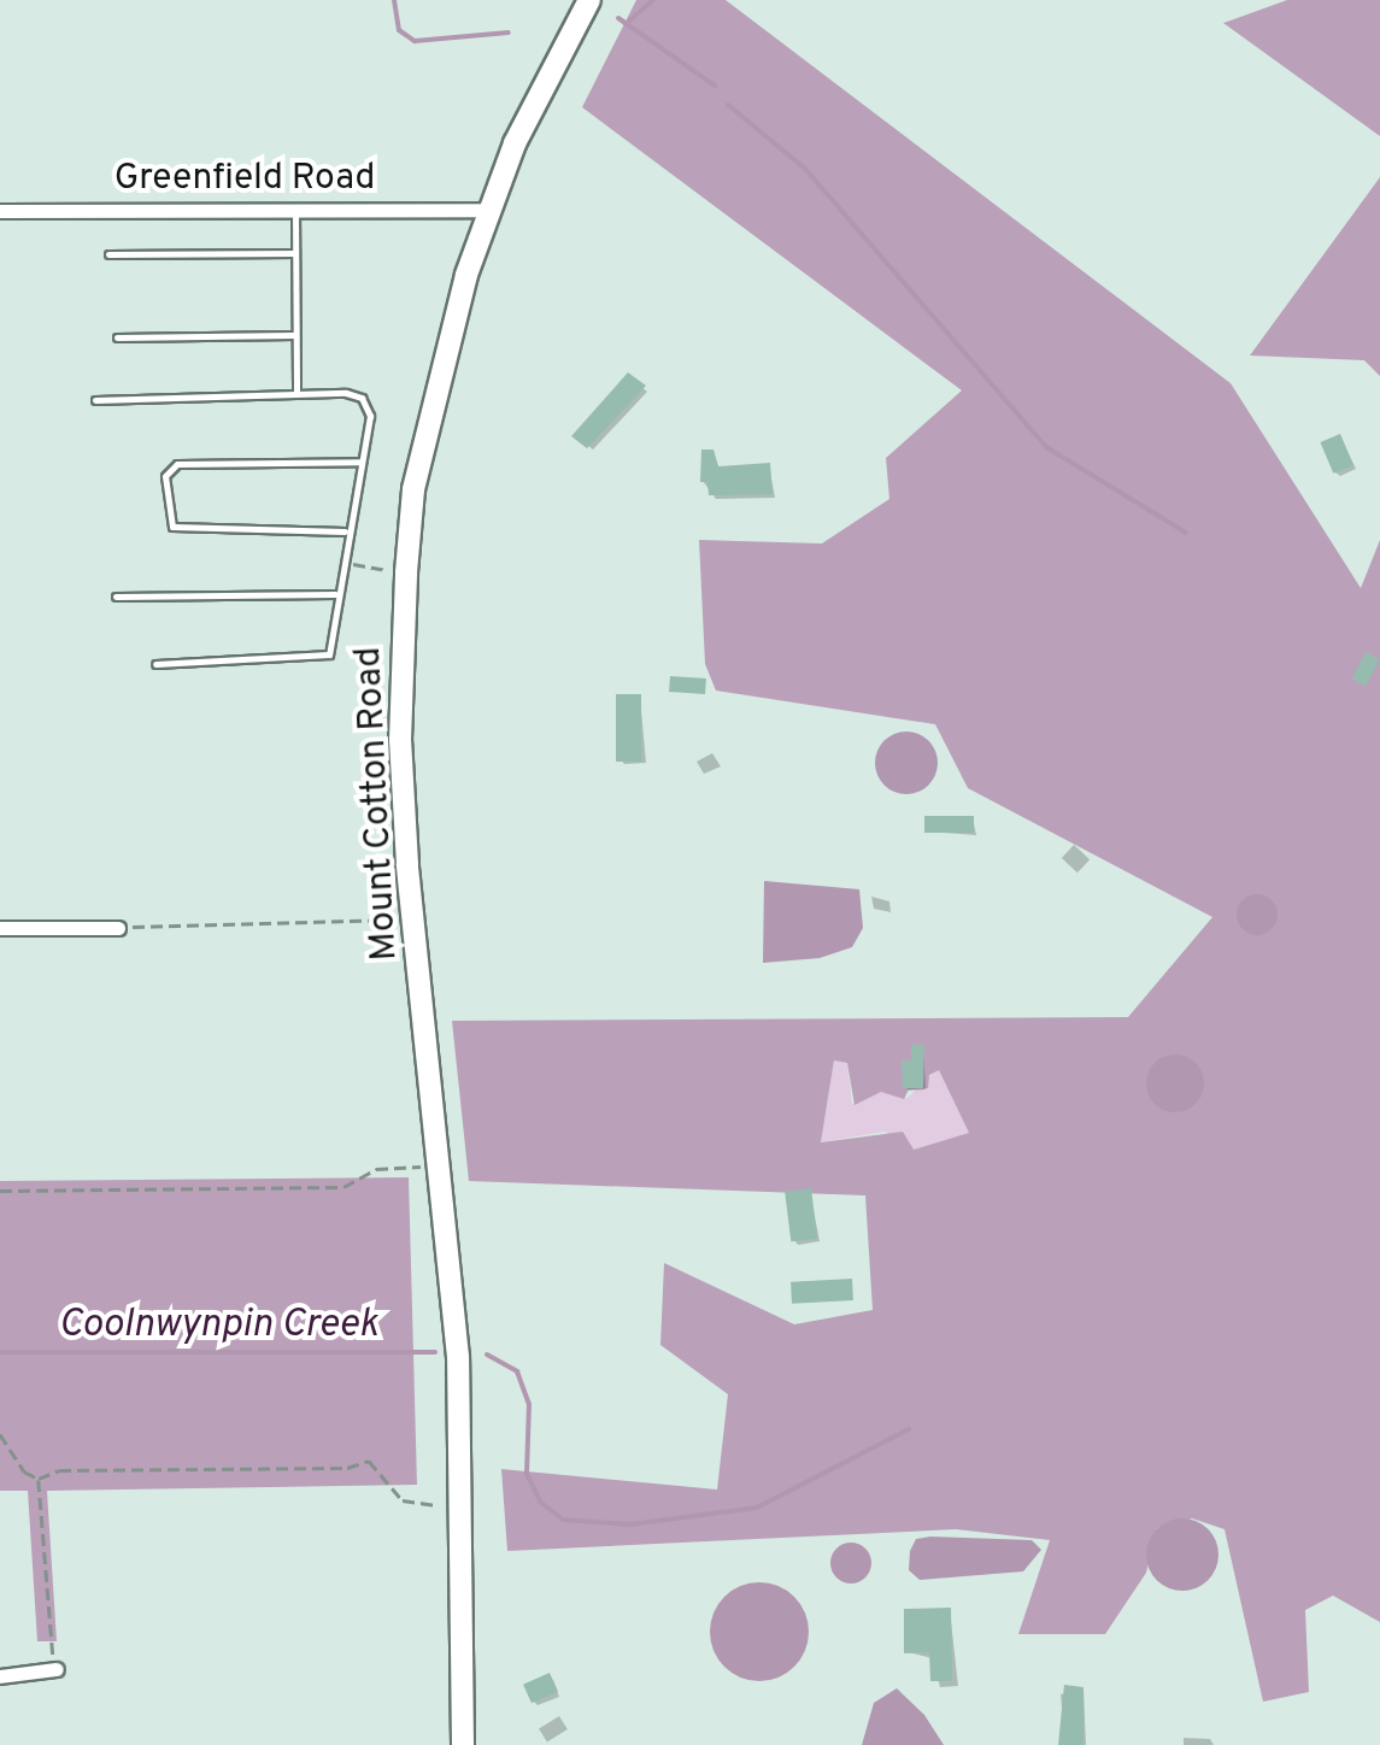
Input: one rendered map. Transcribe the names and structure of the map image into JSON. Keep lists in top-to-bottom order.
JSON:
{
  "streets": {
    "highway": ["Mount Cotton Road"],
    "street": ["Greenfield Road"]
  },
  "crossings": [
    ["Greenfield Road", "Mount Cotton Road"]
  ],
  "water": ["Coolnwynpin Creek"]
}
